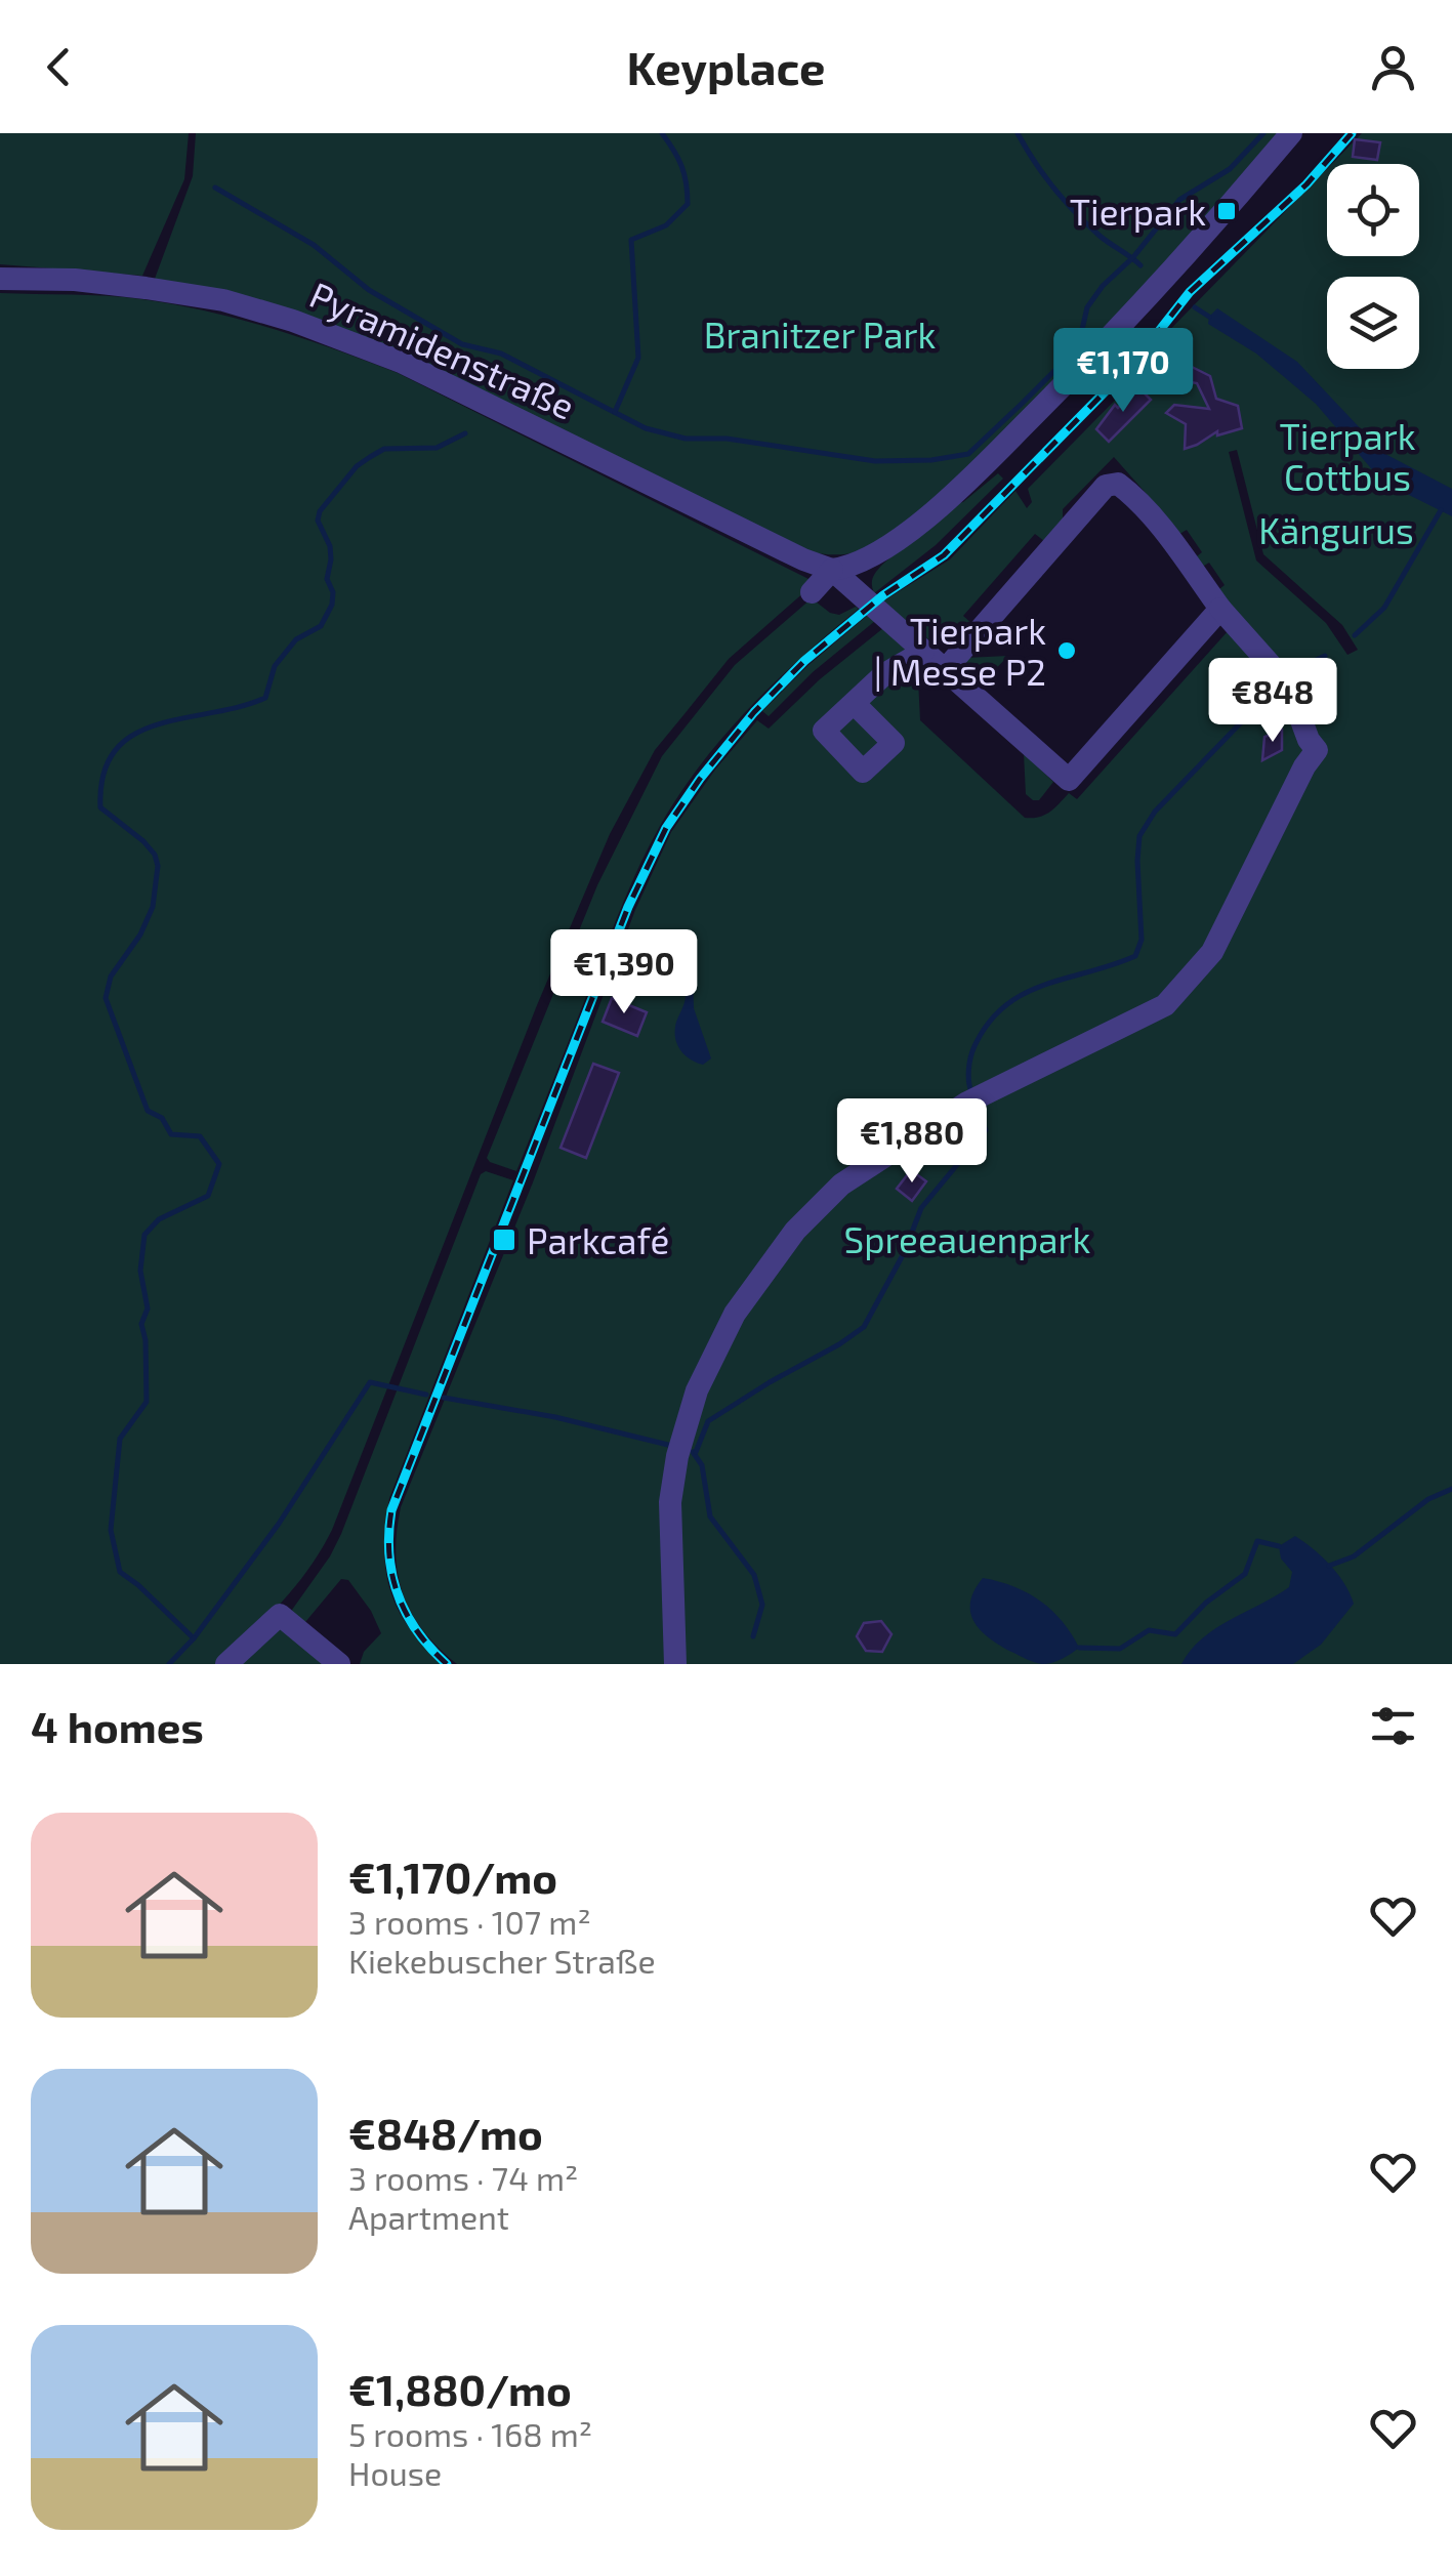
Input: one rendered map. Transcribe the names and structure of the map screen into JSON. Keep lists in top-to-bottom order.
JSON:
{
  "streets": {
    "street": ["Pyramidenstraße"]
  },
  "parks": [
    "Branitzer Park",
    "Tierpark Cottbus",
    "Kängurus",
    "Spreeauenpark"
  ],
  "places": {
    "transit": ["Tierpark", "Parkcafé"],
    "other": ["Tierpark | Messe P2"]
  },
  "page": {
    "header": "Keyplace",
    "price": [
      "€1,170",
      "€848",
      "€1,390",
      "€1,880"
    ],
    "heading": "4 homes",
    "list": [
      {
        "name": "€1,170/mo",
        "note": "3 rooms · 107 m² · Kiekebuscher Straße"
      },
      {
        "name": "€848/mo",
        "note": "3 rooms · 74 m² · Apartment"
      },
      {
        "name": "€1,880/mo",
        "note": "5 rooms · 168 m² · House"
      }
    ]
  }
}
